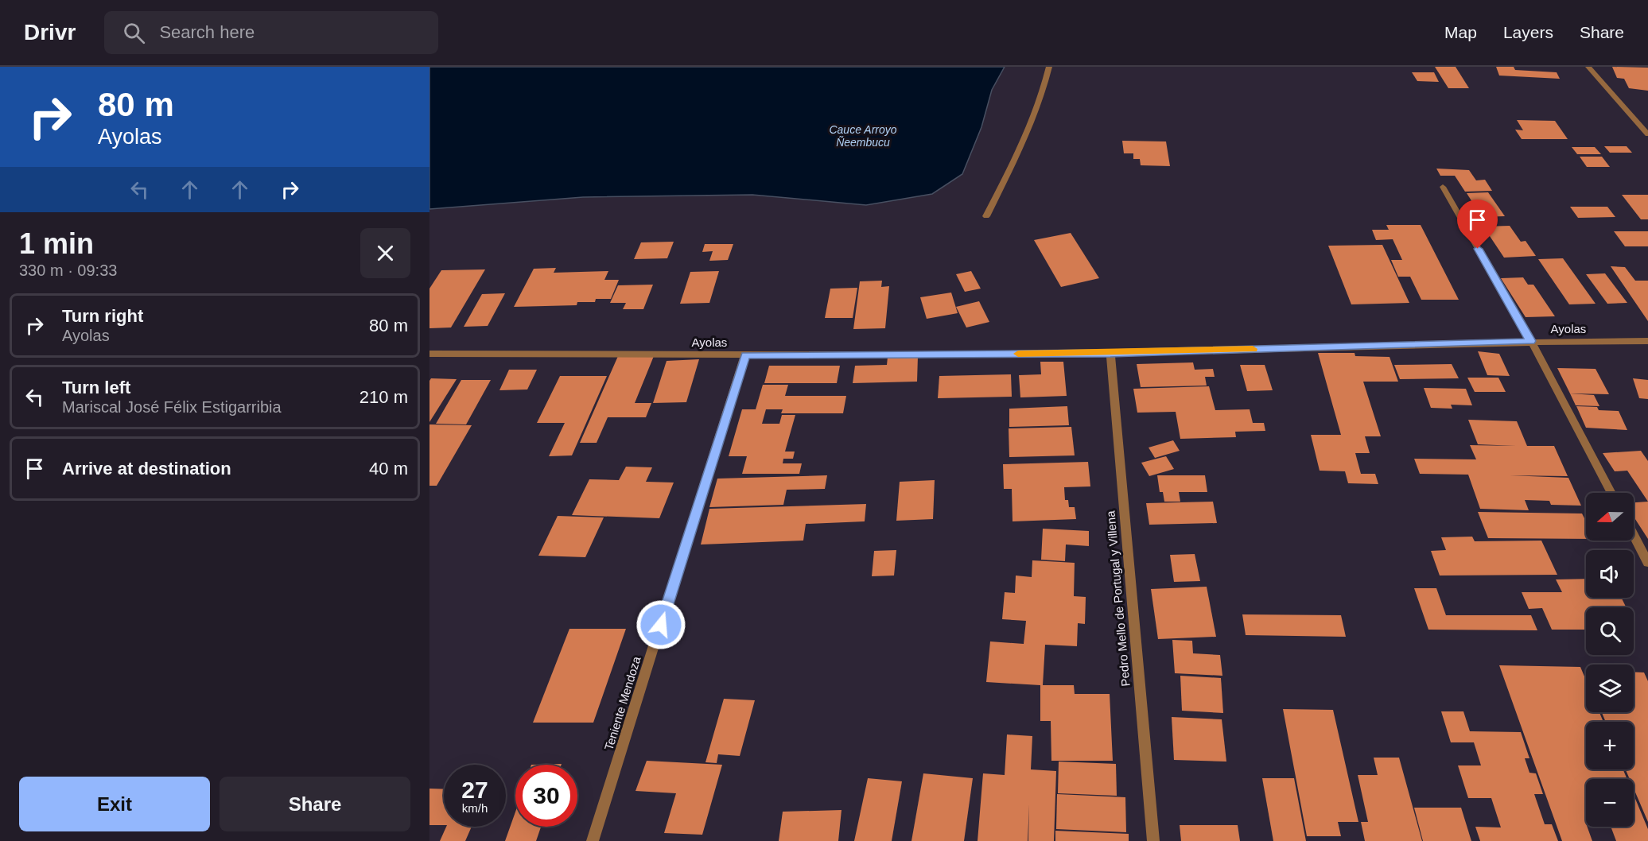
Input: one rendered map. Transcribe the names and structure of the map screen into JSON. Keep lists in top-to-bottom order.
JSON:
{
  "streets": {
    "street": ["Ayolas", "Pedro Mello de Portugal y Villena", "Teniente Mendoza"]
  },
  "crossings": [
    ["Ayolas", "Pedro Mello de Portugal y Villena"],
    ["Ayolas", "Teniente Mendoza"]
  ],
  "water": ["Cauce Arroyo Ñeembucu"],
  "north": "left",
  "page": {
    "header": "Drivr",
    "search": "Search here",
    "nav": ["Map", "Layers", "Share"],
    "turn": ["80 m", "Ayolas"],
    "heading": ["1 min", "330 m · 09:33"],
    "list": [
      {
        "name": "Turn right",
        "note": "Ayolas",
        "value": "80 m"
      },
      {
        "name": "Turn left",
        "note": "Mariscal José Félix Estigarribia",
        "value": "210 m"
      },
      {
        "name": "Arrive at destination",
        "value": "40 m"
      }
    ],
    "map_buttons": ["+", "−"],
    "speed": "27 km/h",
    "limit": "30",
    "buttons": ["Exit", "Share"]
  }
}
